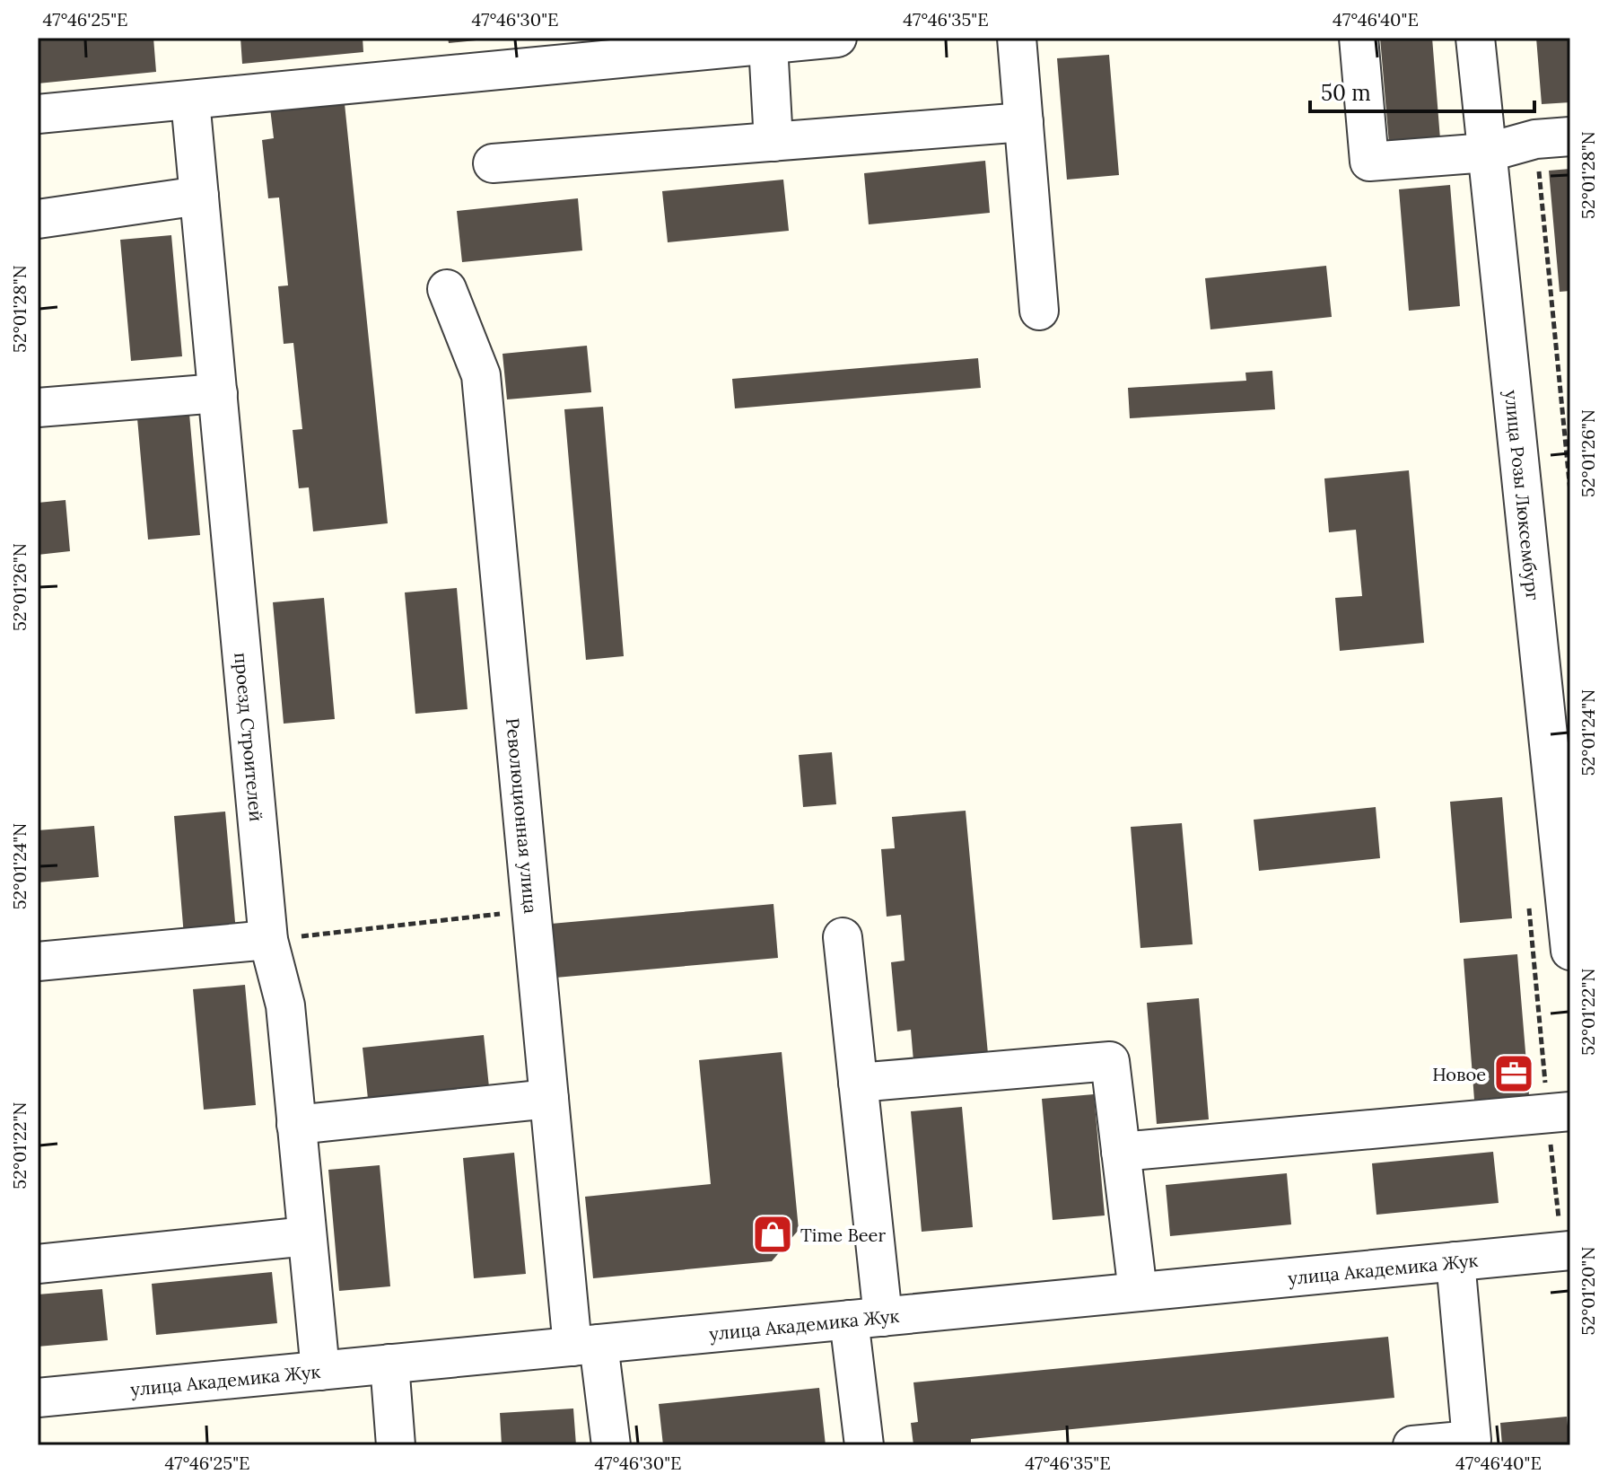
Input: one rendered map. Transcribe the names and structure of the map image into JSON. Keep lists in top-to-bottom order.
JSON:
{
  "streets": {
    "street": [
      "улица Розы Люксембург",
      "проезд Строителей",
      "Революционная улица",
      "улица Академика Жук"
    ]
  },
  "crossings": [
    ["проезд Строителей", "улица Академика Жук"],
    ["Революционная улица", "улица Академика Жук"]
  ],
  "places": {
    "office": ["Новое"],
    "shop": ["Time Beer"]
  },
  "scale_bar": "50 m",
  "coordinates": [
    "47°46'25\"E",
    "47°46'30\"E",
    "47°46'35\"E",
    "47°46'40\"E",
    "52°01'28\"N",
    "52°01'26\"N",
    "52°01'24\"N",
    "52°01'22\"N",
    "52°01'20\"N"
  ]
}
